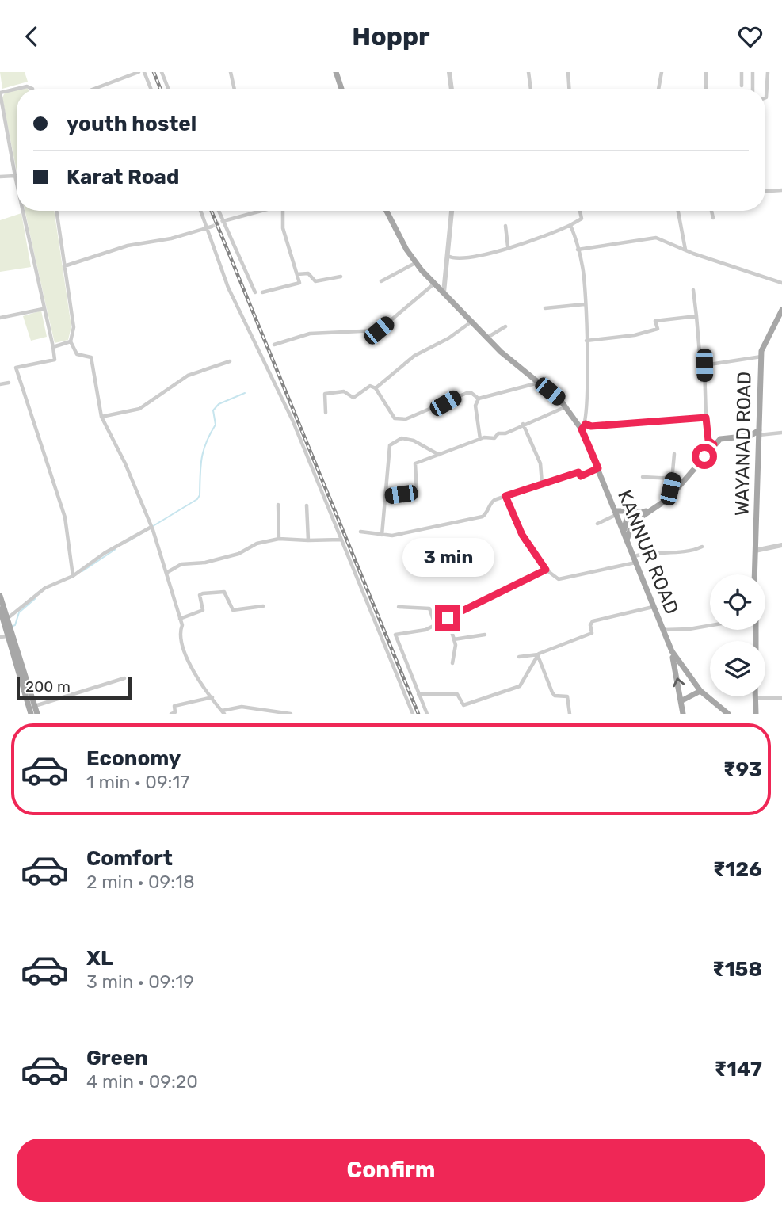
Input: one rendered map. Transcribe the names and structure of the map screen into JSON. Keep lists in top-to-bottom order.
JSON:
{
  "streets": {
    "main road": ["WAYANAD ROAD", "KANNUR ROAD"]
  },
  "scale_bar": "200 m",
  "page": {
    "header": "Hoppr",
    "banner": ["youth hostel", "Karat Road"],
    "bubble": "3 min",
    "scale": "200 m",
    "list": [
      {
        "name": "Economy",
        "note": "1 min · 09:17",
        "value": "₹93"
      },
      {
        "name": "Comfort",
        "note": "2 min · 09:18",
        "value": "₹126"
      },
      {
        "name": "XL",
        "note": "3 min · 09:19",
        "value": "₹158"
      },
      {
        "name": "Green",
        "note": "4 min · 09:20",
        "value": "₹147"
      }
    ],
    "buttons": "Confirm"
  }
}
